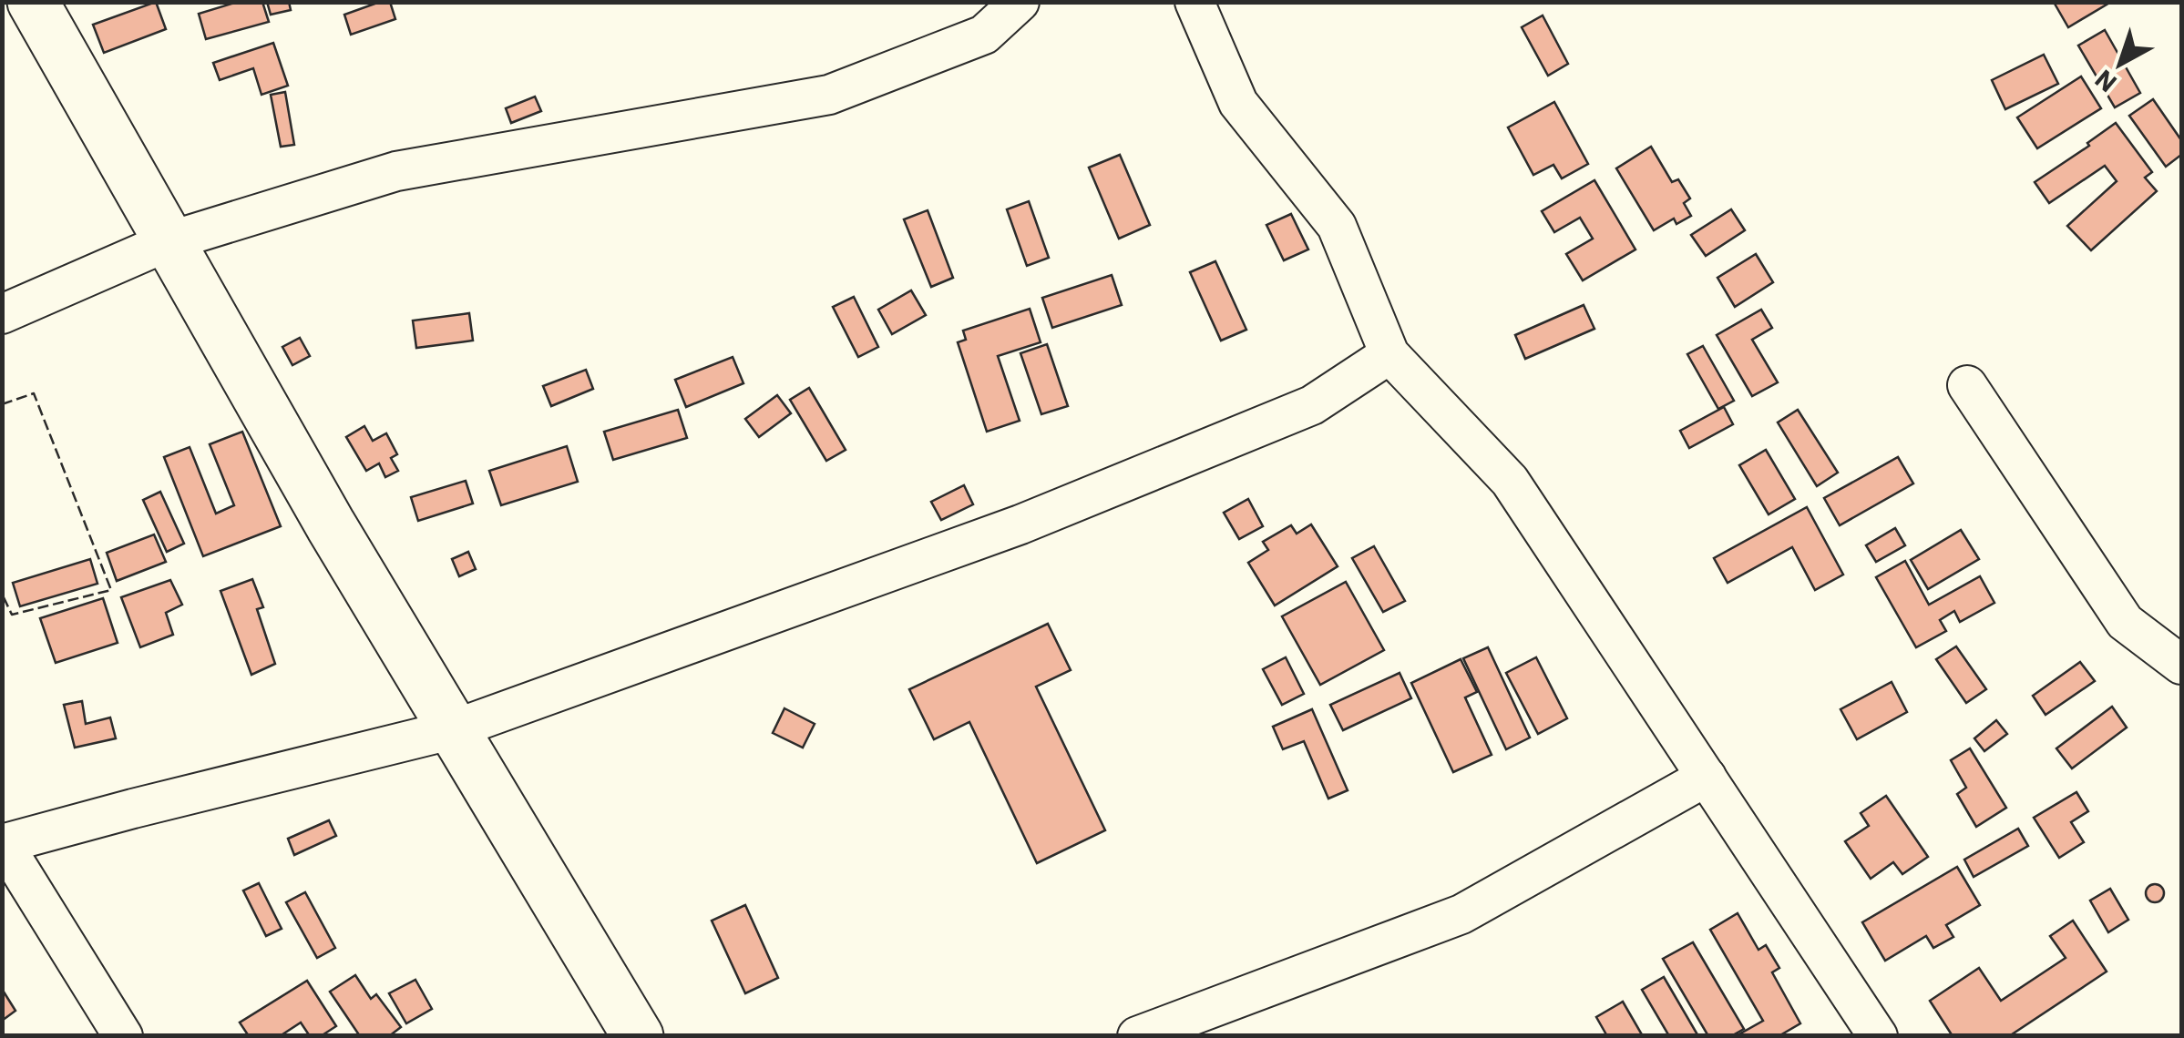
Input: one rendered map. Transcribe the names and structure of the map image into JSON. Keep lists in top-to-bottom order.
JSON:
{
  "north": "bottom left"
}
